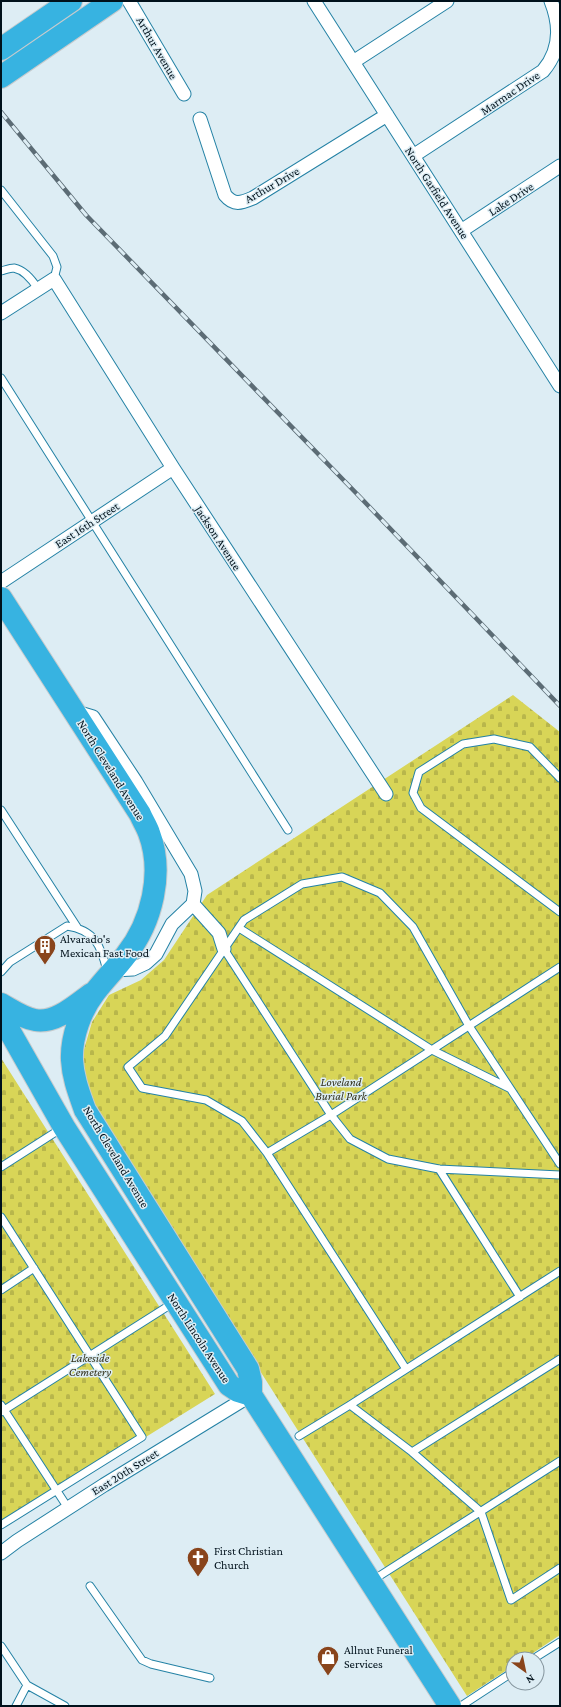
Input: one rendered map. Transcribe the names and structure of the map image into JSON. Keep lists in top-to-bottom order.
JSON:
{
  "streets": {
    "highway": ["North Cleveland Avenue", "North Lincoln Avenue"],
    "street": [
      "Arthur Avenue",
      "Marmac Drive",
      "Arthur Drive",
      "North Garfield Avenue",
      "Lake Drive",
      "East 16th Street",
      "Jackson Avenue",
      "East 20th Street"
    ]
  },
  "crossings": [
    ["Marmac Drive", "North Garfield Avenue"],
    ["Arthur Drive", "North Garfield Avenue"],
    ["North Garfield Avenue", "Lake Drive"],
    ["East 16th Street", "Jackson Avenue"],
    ["North Cleveland Avenue", "North Lincoln Avenue"],
    ["North Cleveland Avenue", "East 20th Street"],
    ["North Lincoln Avenue", "East 20th Street"]
  ],
  "parks": ["Loveland Burial Park", "Lakeside Cemetery"],
  "places": {
    "building": ["Alvarado's Mexican Fast Food"],
    "church": ["First Christian Church"],
    "shop": ["Allnut Funeral Services"]
  },
  "north": "bottom right"
}
